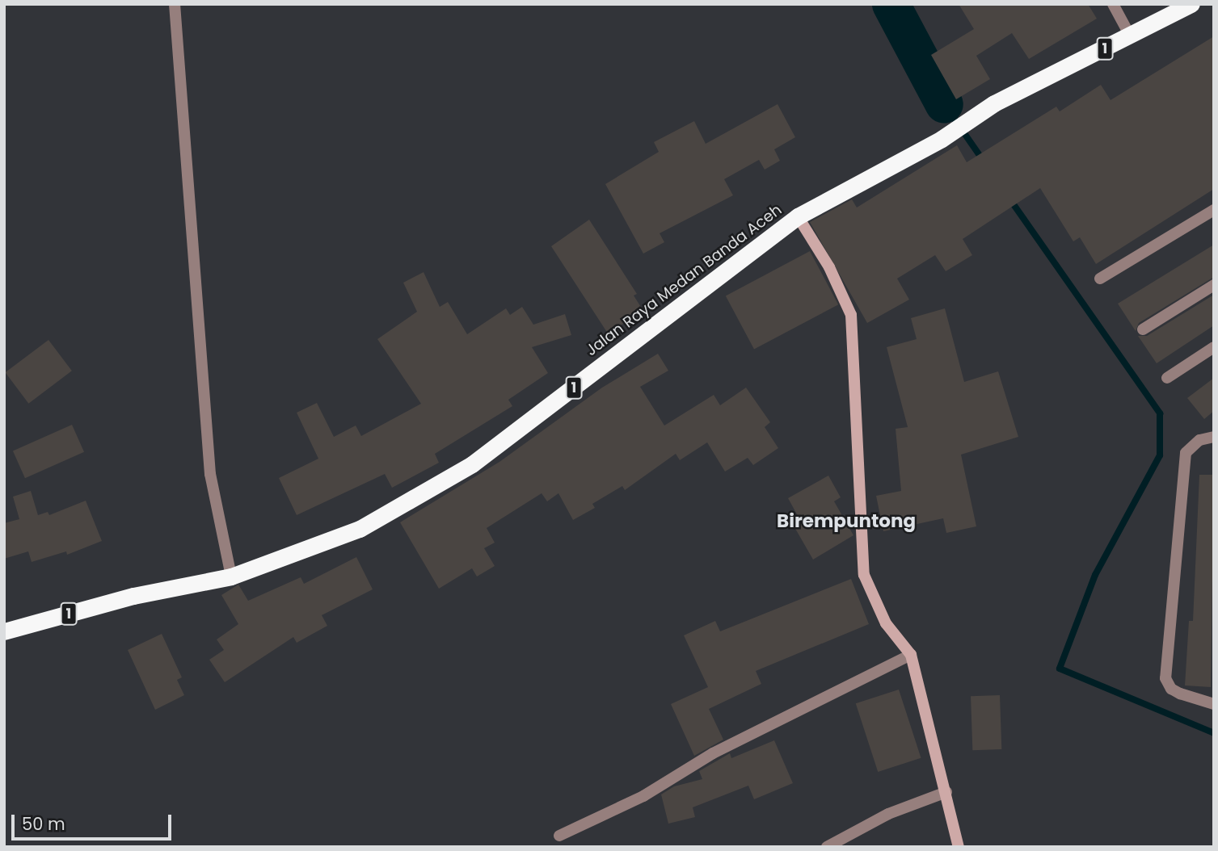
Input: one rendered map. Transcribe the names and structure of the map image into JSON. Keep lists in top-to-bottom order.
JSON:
{
  "streets": {
    "highway": ["1", "Jalan Raya Medan Banda Aceh"]
  },
  "districts": ["Birempuntong"],
  "scale_bar": "50 m"
}
